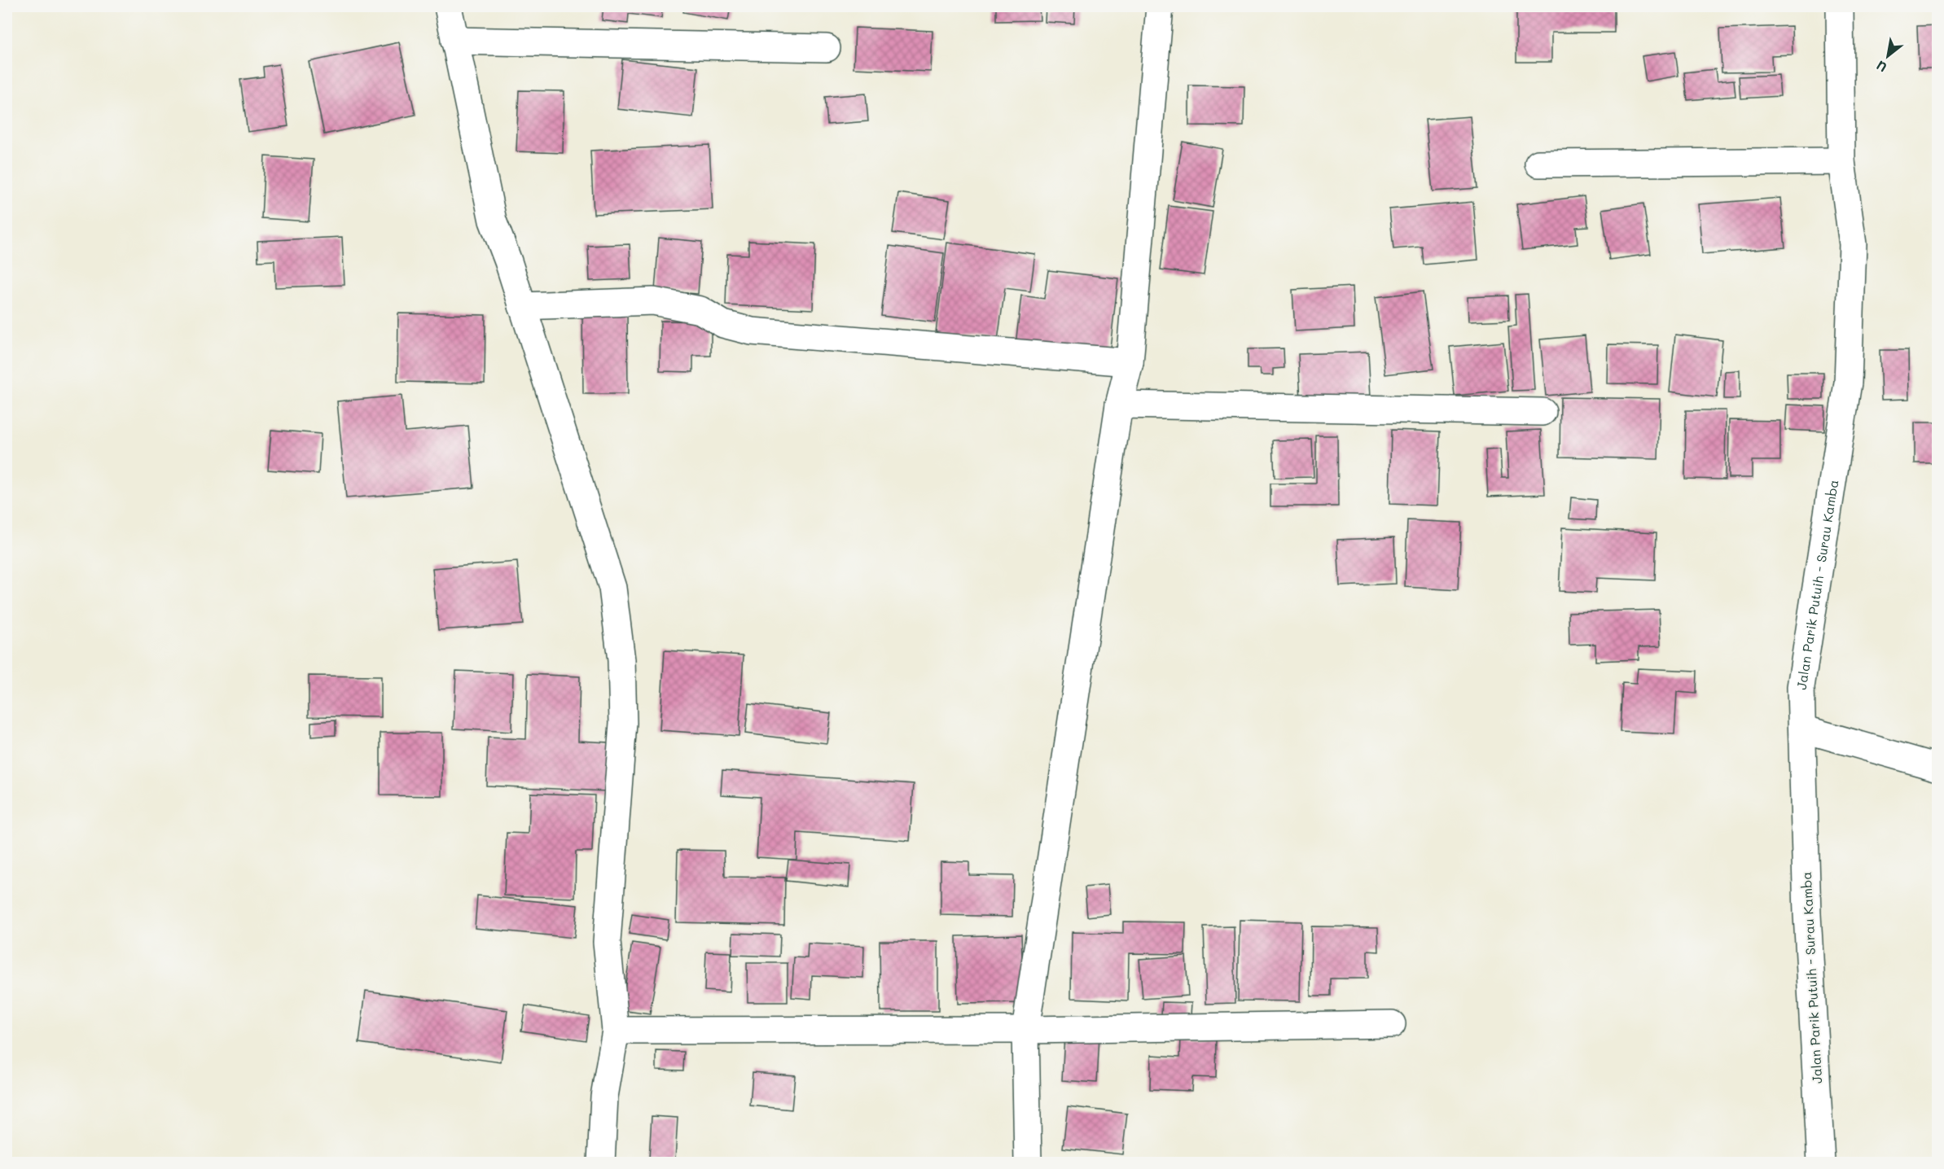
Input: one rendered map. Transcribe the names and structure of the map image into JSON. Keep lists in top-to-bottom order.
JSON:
{
  "streets": {
    "street": ["Jalan Parik Putuih - Surau Kamba"]
  },
  "north": "bottom left"
}
